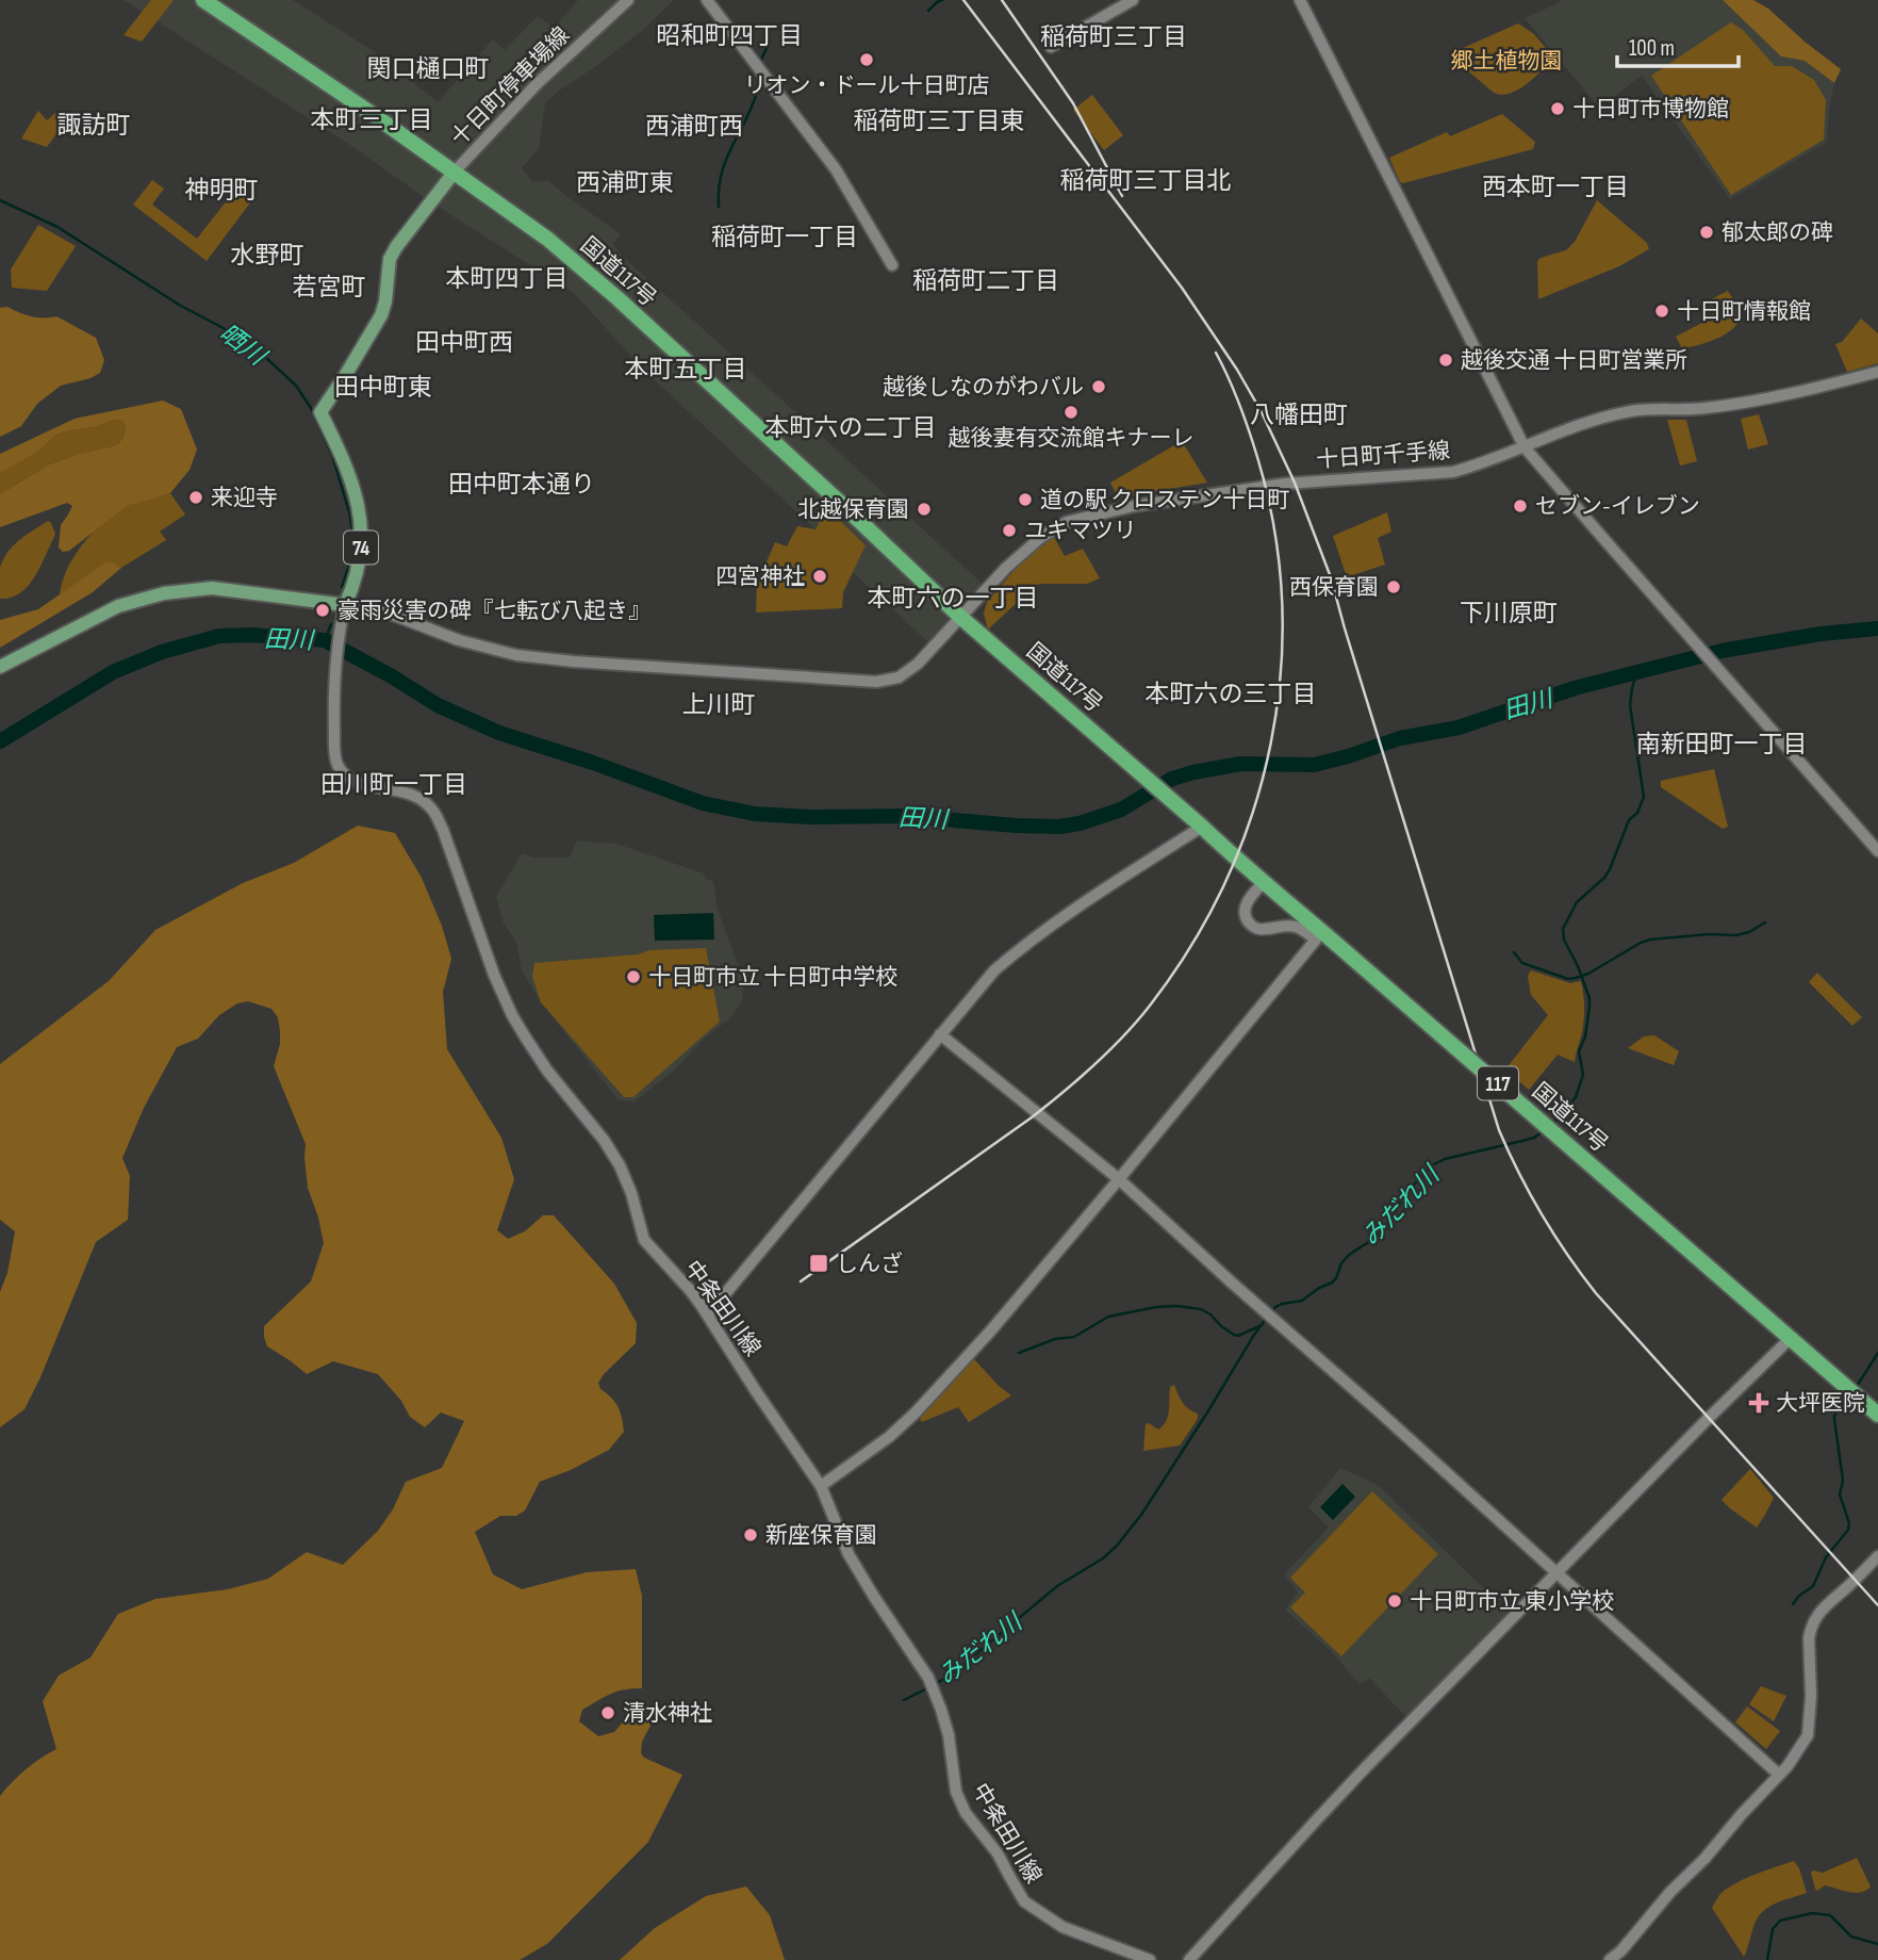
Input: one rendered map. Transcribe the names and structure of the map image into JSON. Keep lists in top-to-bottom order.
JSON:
{
  "streets": {
    "highway": ["国道117号", "117"],
    "main road": ["74"],
    "street": ["十日町停車場線", "十日町千手線", "中条田川線"]
  },
  "crossings": [
    ["十日町停車場線", "国道117号"],
    ["十日町停車場線", "74"],
    ["国道117号", "十日町千手線"],
    ["国道117号", "74"],
    ["十日町千手線", "74"],
    ["十日町千手線", "中条田川線"],
    ["74", "中条田川線"]
  ],
  "districts": [
    "昭和町四丁目",
    "稲荷町三丁目",
    "関口樋口町",
    "本町三丁目",
    "稲荷町三丁目東",
    "諏訪町",
    "西浦町西",
    "稲荷町三丁目北",
    "西浦町東",
    "西本町一丁目",
    "神明町",
    "稲荷町一丁目",
    "水野町",
    "本町四丁目",
    "稲荷町二丁目",
    "若宮町",
    "田中町西",
    "本町五丁目",
    "田中町東",
    "八幡田町",
    "本町六の二丁目",
    "田中町本通り",
    "本町六の一丁目",
    "下川原町",
    "本町六の三丁目",
    "上川町",
    "南新田町一丁目",
    "田川町一丁目"
  ],
  "water": ["晒川", "田川", "みだれ川"],
  "parks": ["郷土植物園"],
  "places": {
    "other": [
      "リオン・ドール十日町店",
      "十日町市博物館",
      "郁太郎の碑",
      "十日町情報館",
      "越後交通 十日町営業所",
      "越後しなのがわバル",
      "越後妻有交流館キナーレ",
      "来迎寺",
      "道の駅 クロステン十日町",
      "セブン-イレブン",
      "北越保育園",
      "ユキマツリ",
      "四宮神社",
      "西保育園",
      "豪雨災害の碑『七転び八起き』",
      "十日町市立 十日町中学校",
      "新座保育園",
      "十日町市立 東小学校",
      "清水神社"
    ],
    "transit": ["しんざ"],
    "health": ["大坪医院"]
  },
  "scale_bar": "100 m"
}
